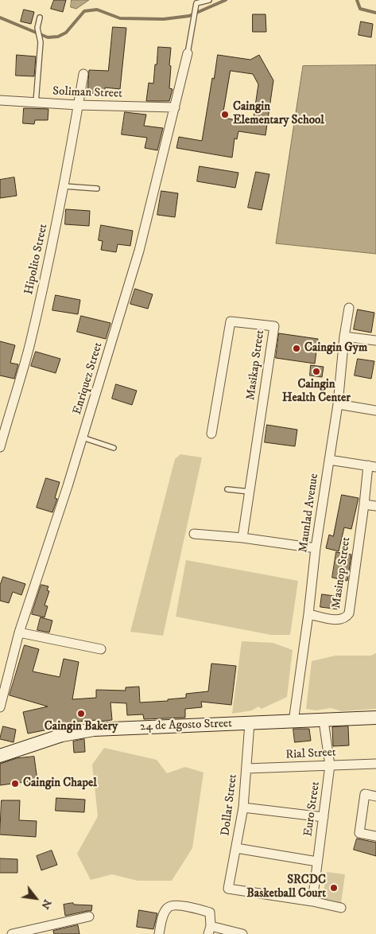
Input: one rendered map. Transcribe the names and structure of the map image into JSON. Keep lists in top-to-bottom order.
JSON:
{
  "streets": {
    "street": [
      "Soliman Street",
      "Hipolito Street",
      "Masikap Street",
      "Enriquez Street",
      "Maunlad Avenue",
      "Masinop Street",
      "24 de Agosto Street",
      "Rial Street",
      "Dollar Street",
      "Euro Street"
    ]
  },
  "crossings": [
    ["Soliman Street", "Hipolito Street"],
    ["Soliman Street", "Enriquez Street"],
    ["Maunlad Avenue", "Masinop Street"],
    ["Maunlad Avenue", "24 de Agosto Street"],
    ["24 de Agosto Street", "Dollar Street"],
    ["24 de Agosto Street", "Euro Street"],
    ["Rial Street", "Dollar Street"],
    ["Rial Street", "Euro Street"],
    ["Dollar Street", "Euro Street"]
  ],
  "places": [
    "Caingin Elementary School",
    "Caingin Gym",
    "Caingin Health Center",
    "Caingin Bakery",
    "Caingin Chapel",
    "SRCDC Basketball Court"
  ],
  "north": "bottom right"
}
